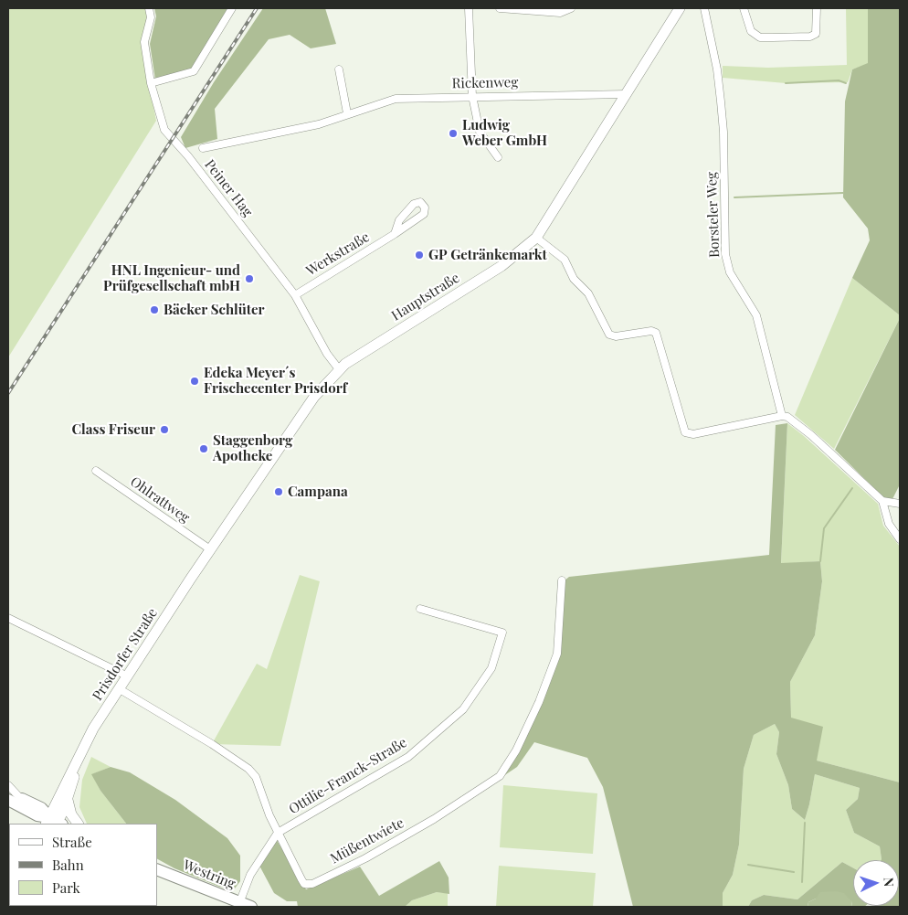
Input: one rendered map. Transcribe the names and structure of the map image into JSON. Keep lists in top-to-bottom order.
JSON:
{
  "streets": {
    "main road": ["Hauptstraße", "Prisdorfer Straße", "Westring"],
    "street": [
      "Rickenweg",
      "Peiner Hag",
      "Borsteler Weg",
      "Werkstraße",
      "Ohlrattweg",
      "Ottilie-Franck-Straße",
      "Müßentwiete"
    ]
  },
  "crossings": [
    ["Rickenweg", "Hauptstraße"],
    ["Peiner Hag", "Werkstraße"],
    ["Peiner Hag", "Hauptstraße"],
    ["Hauptstraße", "Ohlrattweg"],
    ["Hauptstraße", "Prisdorfer Straße"],
    ["Prisdorfer Straße", "Müßentwiete"],
    ["Ottilie-Franck-Straße", "Müßentwiete"],
    ["Ottilie-Franck-Straße", "Westring"]
  ],
  "places": [
    "Ludwig Weber GmbH",
    "GP Getränkemarkt",
    "HNL Ingenieur- und Prüfgesellschaft mbH",
    "Bäcker Schlüter",
    "Edeka Meyer´s Frischecenter Prisdorf",
    "Class Friseur",
    "Staggenborg Apotheke",
    "Campana"
  ],
  "legend": ["Straße", "Bahn", "Park"],
  "north": "right"
}
